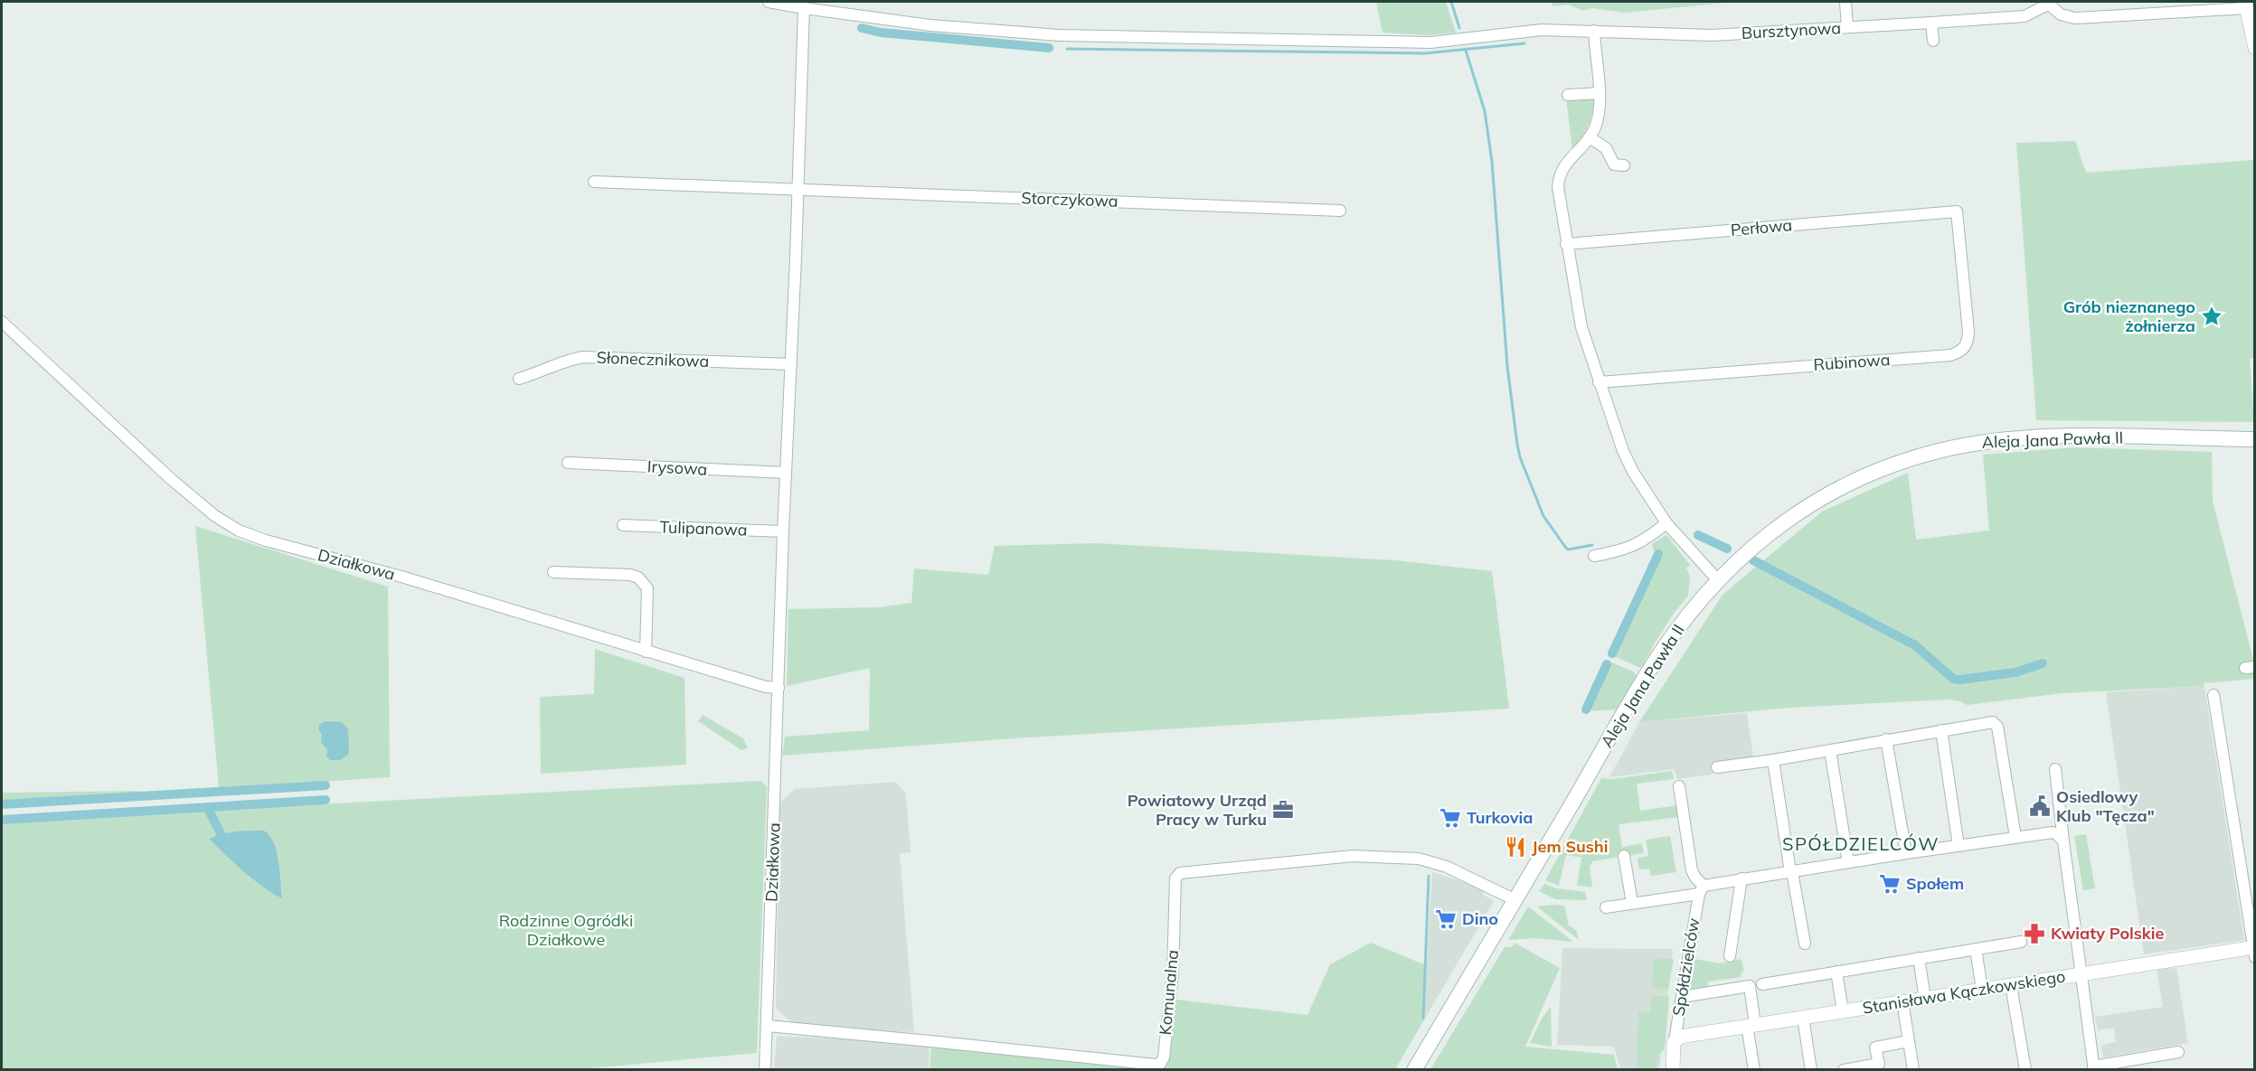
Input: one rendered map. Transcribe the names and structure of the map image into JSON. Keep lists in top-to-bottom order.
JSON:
{
  "streets": {
    "main road": ["Aleja Jana Pawła II"],
    "street": [
      "Bursztynowa",
      "Storczykowa",
      "Perłowa",
      "Słonecznikowa",
      "Rubinowa",
      "Irysowa",
      "Tulipanowa",
      "Działkowa",
      "Spółdzielców",
      "Komunalna",
      "Stanisława Kączkowskiego"
    ]
  },
  "crossings": [
    ["Perłowa", "Rubinowa"],
    ["Aleja Jana Pawła II", "Komunalna"],
    ["Działkowa", "Komunalna"],
    ["Spółdzielców", "Stanisława Kączkowskiego"]
  ],
  "districts": ["SPÓŁDZIELCÓW"],
  "parks": ["Rodzinne Ogródki Działkowe"],
  "places": {
    "place": ["Grób nieznanego żołnierza"],
    "public building": ["Osiedlowy Klub \"Tęcza\""],
    "office": ["Powiatowy Urząd Pracy w Turku"],
    "supermarket": ["Turkovia", "Społem", "Dino"],
    "restaurant": ["Jem Sushi"],
    "pharmacy": ["Kwiaty Polskie"]
  }
}
